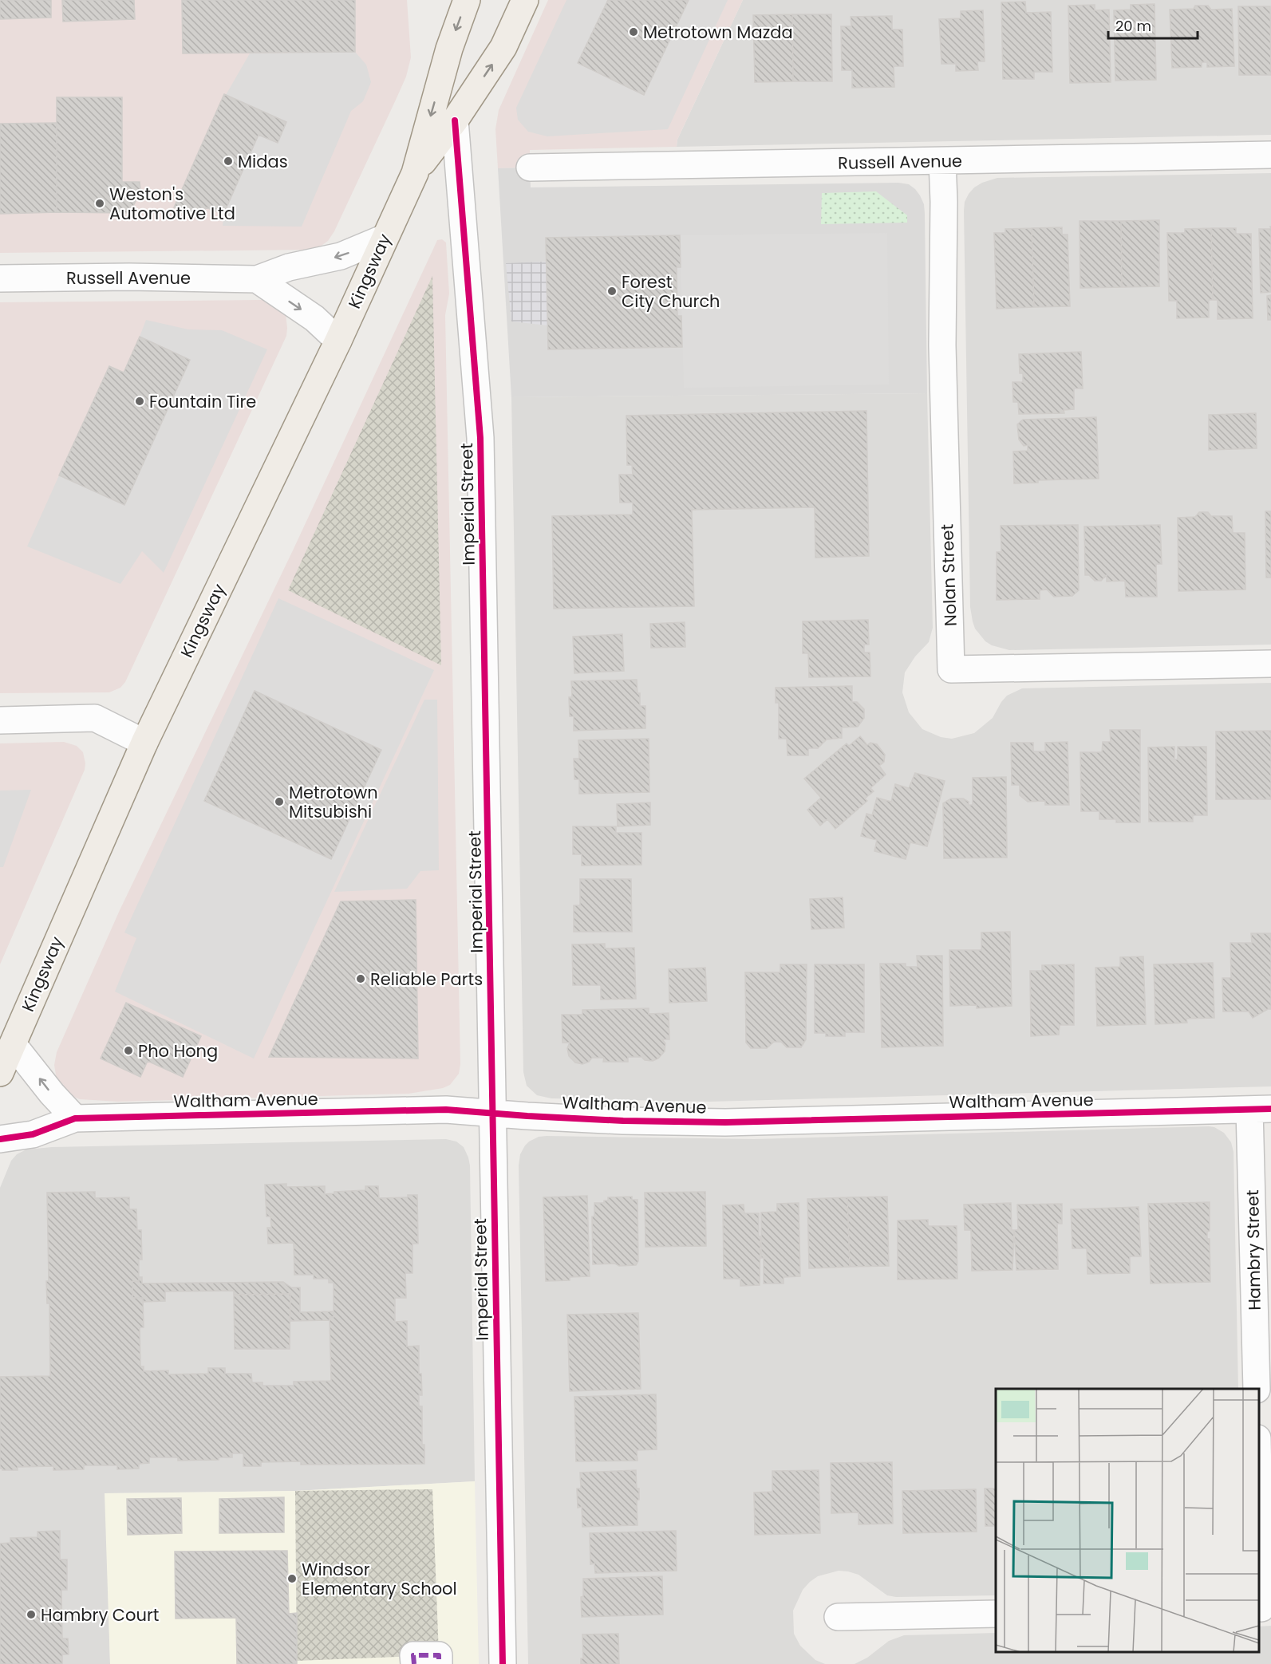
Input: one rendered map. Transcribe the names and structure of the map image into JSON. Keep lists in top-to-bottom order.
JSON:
{
  "streets": {
    "main road": ["Kingsway", "Imperial Street"],
    "street": [
      "Russell Avenue",
      "Nolan Street",
      "Waltham Avenue",
      "Hambry Street"
    ]
  },
  "crossings": [
    ["Russell Avenue", "Kingsway"],
    ["Russell Avenue", "Nolan Street"],
    ["Kingsway", "Imperial Street"],
    ["Imperial Street", "Waltham Avenue"],
    ["Waltham Avenue", "Hambry Street"]
  ],
  "places": [
    "Metrotown Mazda",
    "Midas",
    "Weston's Automotive Ltd",
    "Forest City Church",
    "Fountain Tire",
    "Metrotown Mitsubishi",
    "Reliable Parts",
    "Pho Hong",
    "Windsor Elementary School",
    "Hambry Court"
  ],
  "scale_bar": "20 m"
}
